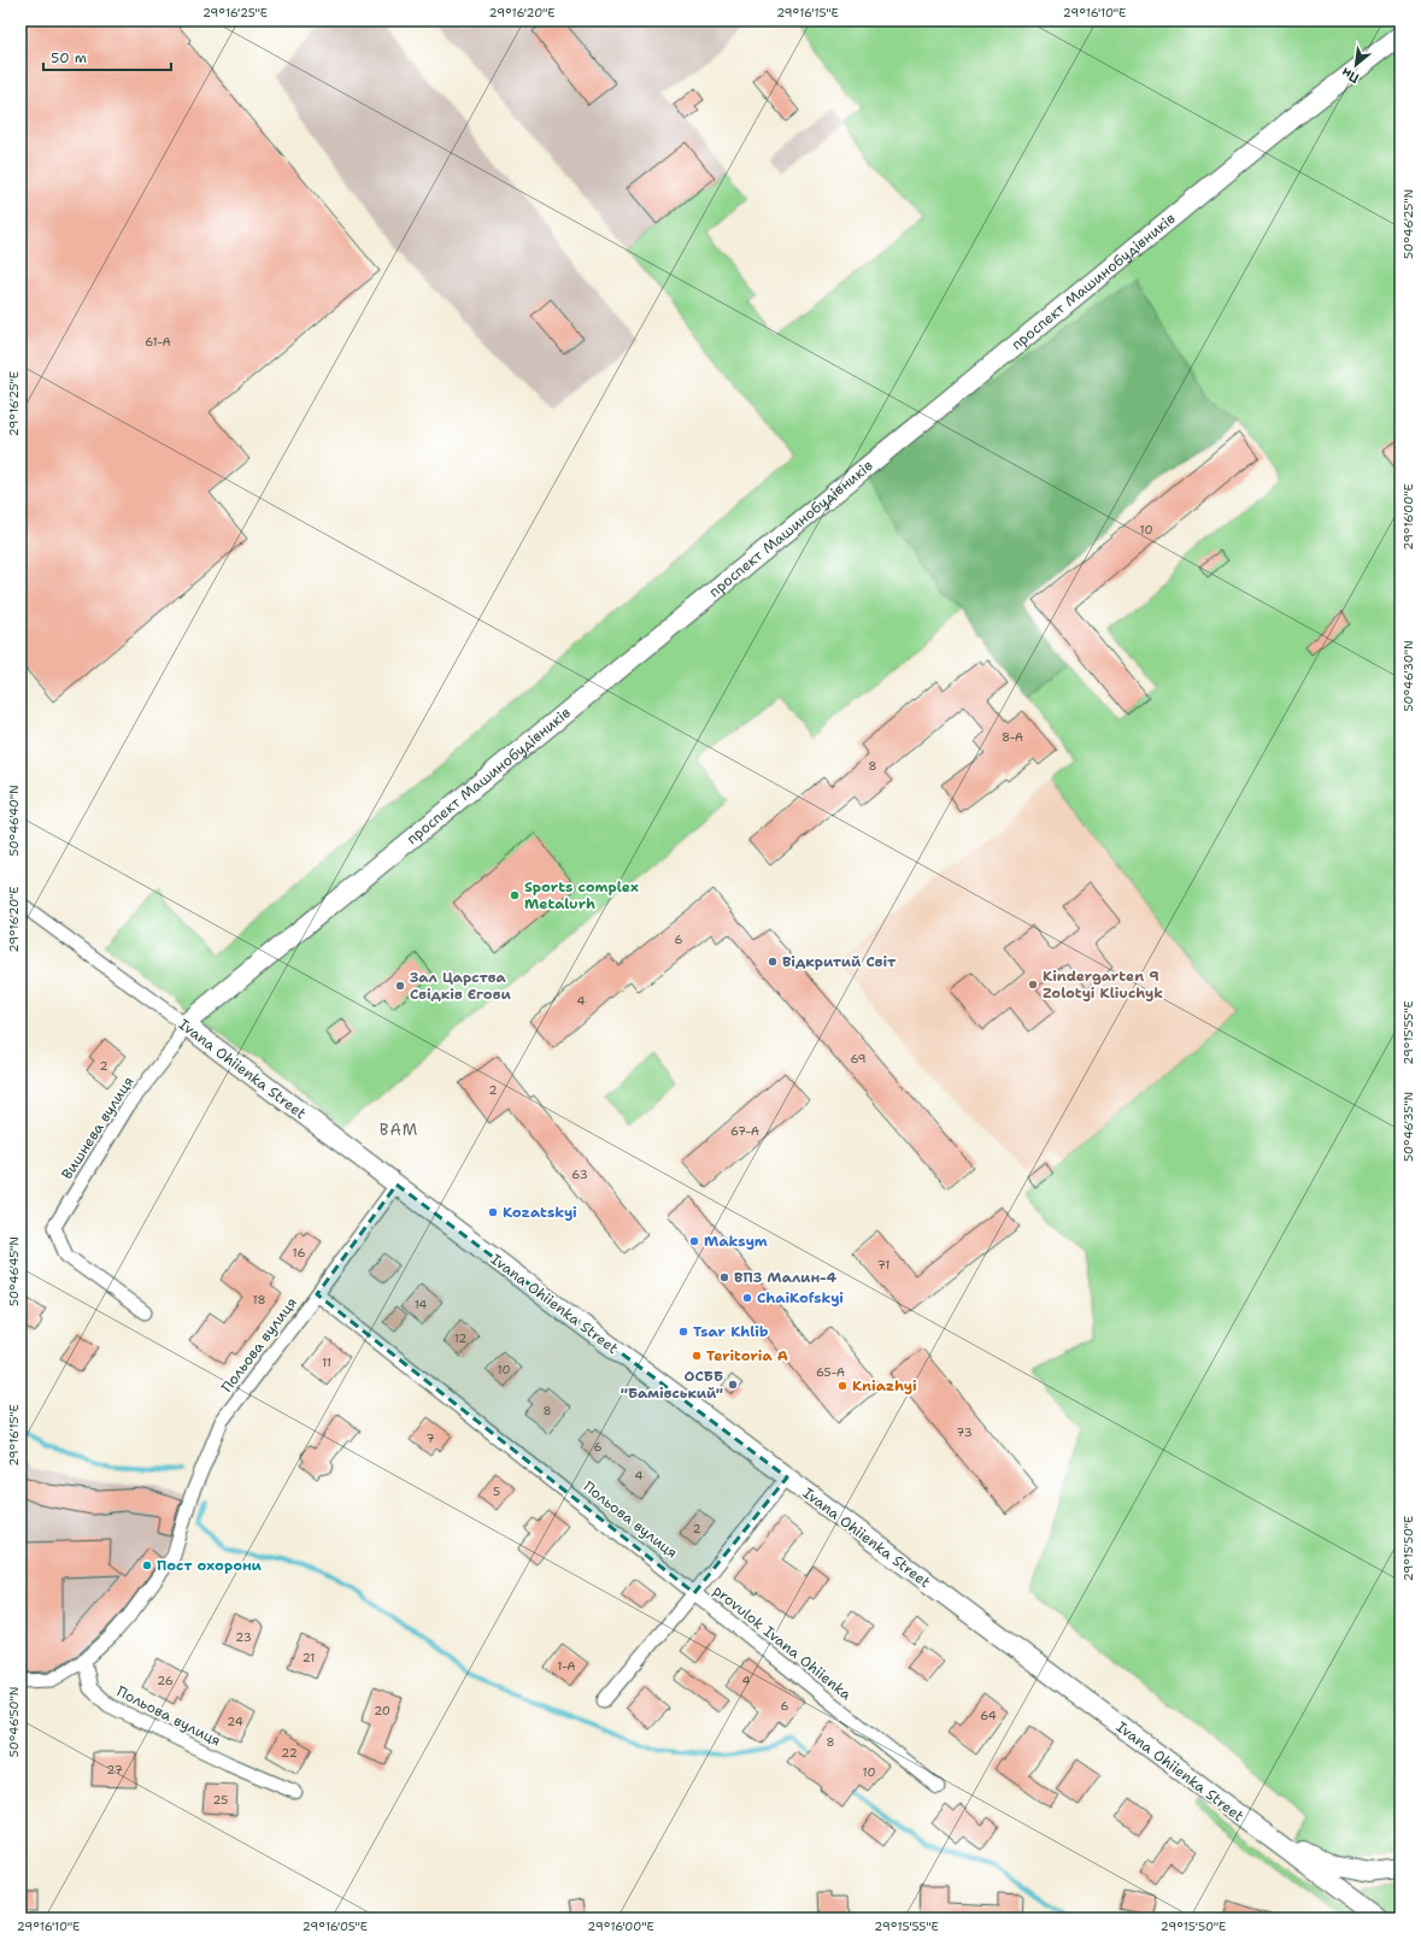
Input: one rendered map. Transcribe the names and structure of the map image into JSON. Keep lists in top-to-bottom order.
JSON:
{
  "streets": {
    "street": [
      "проспект Машинобудівників",
      "Ivana Ohiienka Street",
      "Вишнева вулиця",
      "Польова вулиця",
      "provulok Ivana Ohiienka"
    ]
  },
  "crossings": [
    ["проспект Машинобудівників", "Ivana Ohiienka Street"],
    ["проспект Машинобудівників", "Вишнева вулиця"],
    ["Ivana Ohiienka Street", "Вишнева вулиця"],
    ["Ivana Ohiienka Street", "Польова вулиця"],
    ["Польова вулиця", "provulok Ivana Ohiienka"]
  ],
  "districts": ["BAM"],
  "places": [
    "Sports complex Metalurh",
    "Відкритий Світ",
    "Kindergarten 9 Zolotyi Kliuchyk",
    "Зал Царства Свідків Єгови",
    "Kozatskyi",
    "Maksym",
    "ВПЗ Малин-4",
    "ChaiKofskyi",
    "Tsar Khlib",
    "Teritoria A",
    "ОСББ \"Бамівський\"",
    "Kniazhyi",
    "Пост охорони"
  ],
  "house_numbers": [
    "61-А",
    "10",
    "8-А",
    "8",
    "6",
    "4",
    "69",
    "2",
    "2",
    "67-А",
    "63",
    "16",
    "71",
    "18",
    "14",
    "12",
    "11",
    "10",
    "65-А",
    "8",
    "73",
    "7",
    "6",
    "4",
    "5",
    "2",
    "23",
    "21",
    "1-А",
    "26",
    "4",
    "6",
    "20",
    "64",
    "24",
    "8",
    "22",
    "27",
    "10",
    "25"
  ],
  "scale_bar": "50 m",
  "north": "bottom left",
  "coordinates": [
    "29°16'25\"E",
    "29°16'20\"E",
    "29°16'15\"E",
    "29°16'10\"E",
    "50°46'25\"N",
    "29°16'00\"E",
    "50°46'30\"N",
    "50°46'40\"N",
    "29°15'55\"E",
    "50°46'35\"N",
    "50°46'45\"N",
    "29°15'50\"E",
    "50°46'50\"N",
    "29°16'05\"E"
  ]
}
